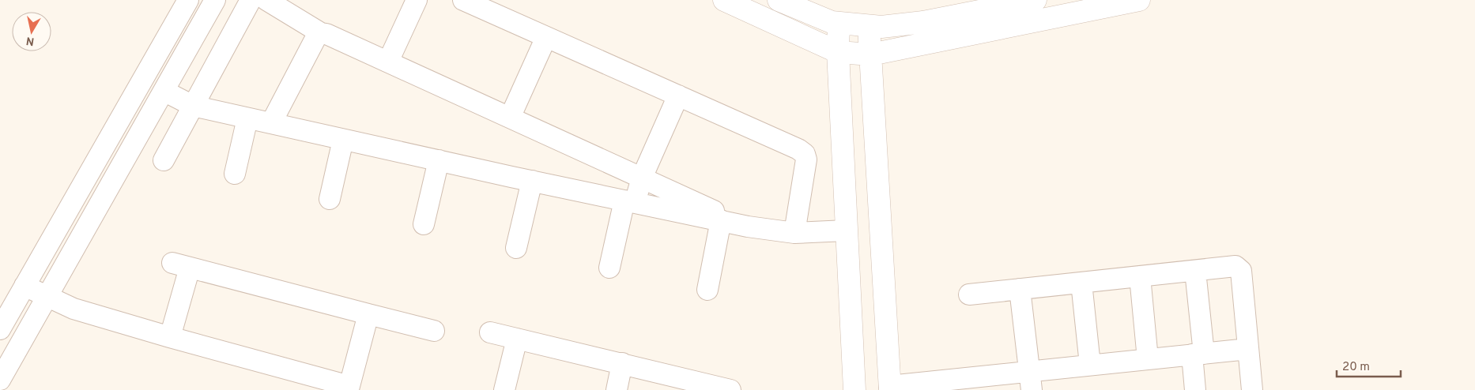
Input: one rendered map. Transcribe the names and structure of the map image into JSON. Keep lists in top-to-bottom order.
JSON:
{
  "scale_bar": "20 m",
  "north": "bottom"
}
